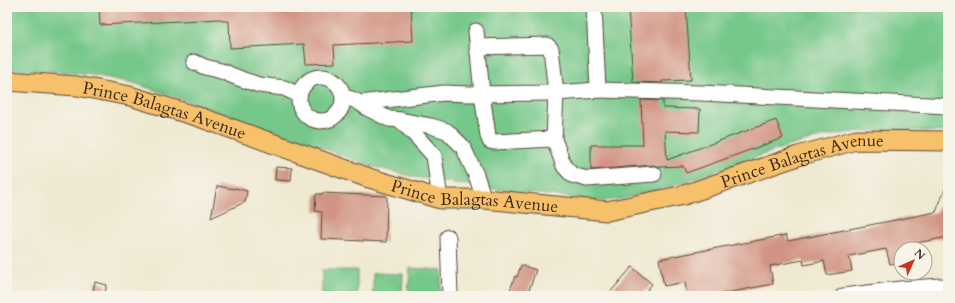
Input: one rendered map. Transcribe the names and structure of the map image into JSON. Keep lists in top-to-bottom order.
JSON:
{
  "streets": {
    "main road": ["Prince Balagtas Avenue"]
  },
  "north": "top right"
}
